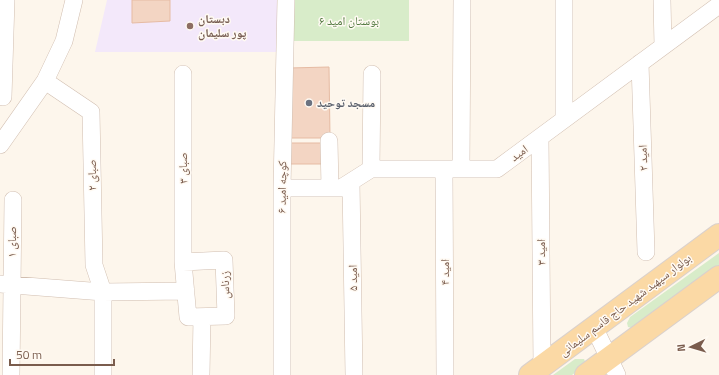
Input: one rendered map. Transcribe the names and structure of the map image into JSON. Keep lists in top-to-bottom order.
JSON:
{
  "streets": {
    "main road": ["بولوار سپهبد شهید حاج قاسم سلیمانی"],
    "street": [
      "امید",
      "امید ۲",
      "صبای ۳",
      "صبای ۲",
      "کوچه امید ۶",
      "صبای ۱",
      "امید ۳",
      "امید ۴",
      "امید ۵",
      "زرناس"
    ]
  },
  "crossings": [
    ["امید", "امید ۲"],
    ["امید", "امید ۳"],
    ["امید", "امید ۴"],
    ["صبای ۳", "زرناس"],
    ["امید ۳", "بولوار سپهبد شهید حاج قاسم سلیمانی"]
  ],
  "parks": ["بوستان امید ۶"],
  "places": ["دبستان پور سلیمان", "مسجد توحید"],
  "scale_bar": "50 m",
  "north": "left"
}
